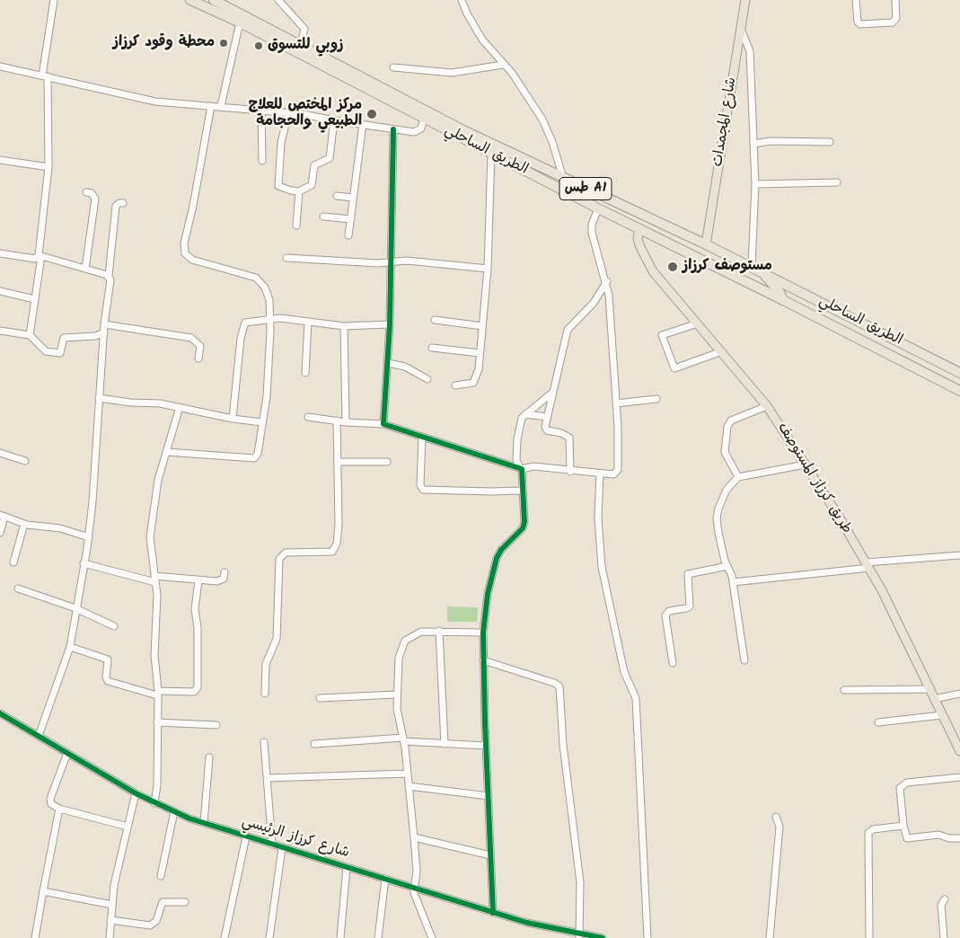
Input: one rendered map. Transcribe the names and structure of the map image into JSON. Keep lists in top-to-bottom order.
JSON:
{
  "streets": {
    "highway": ["الطريق الساحلي", "طس A1"],
    "main road": ["شارع المجمدات", "طريق كرزاز المستوصف"],
    "street": ["شارع كرزاز الرئيسي"]
  },
  "crossings": [
    ["شارع المجمدات", "الطريق الساحلي"],
    ["الطريق الساحلي", "طريق كرزاز المستوصف"]
  ],
  "places": [
    "محطة وقود كرزاز",
    "زوبي للتسوق",
    "مركز المختص للعلاج الطبيعي والحجامة",
    "مستوصف كرزاز"
  ]
}
